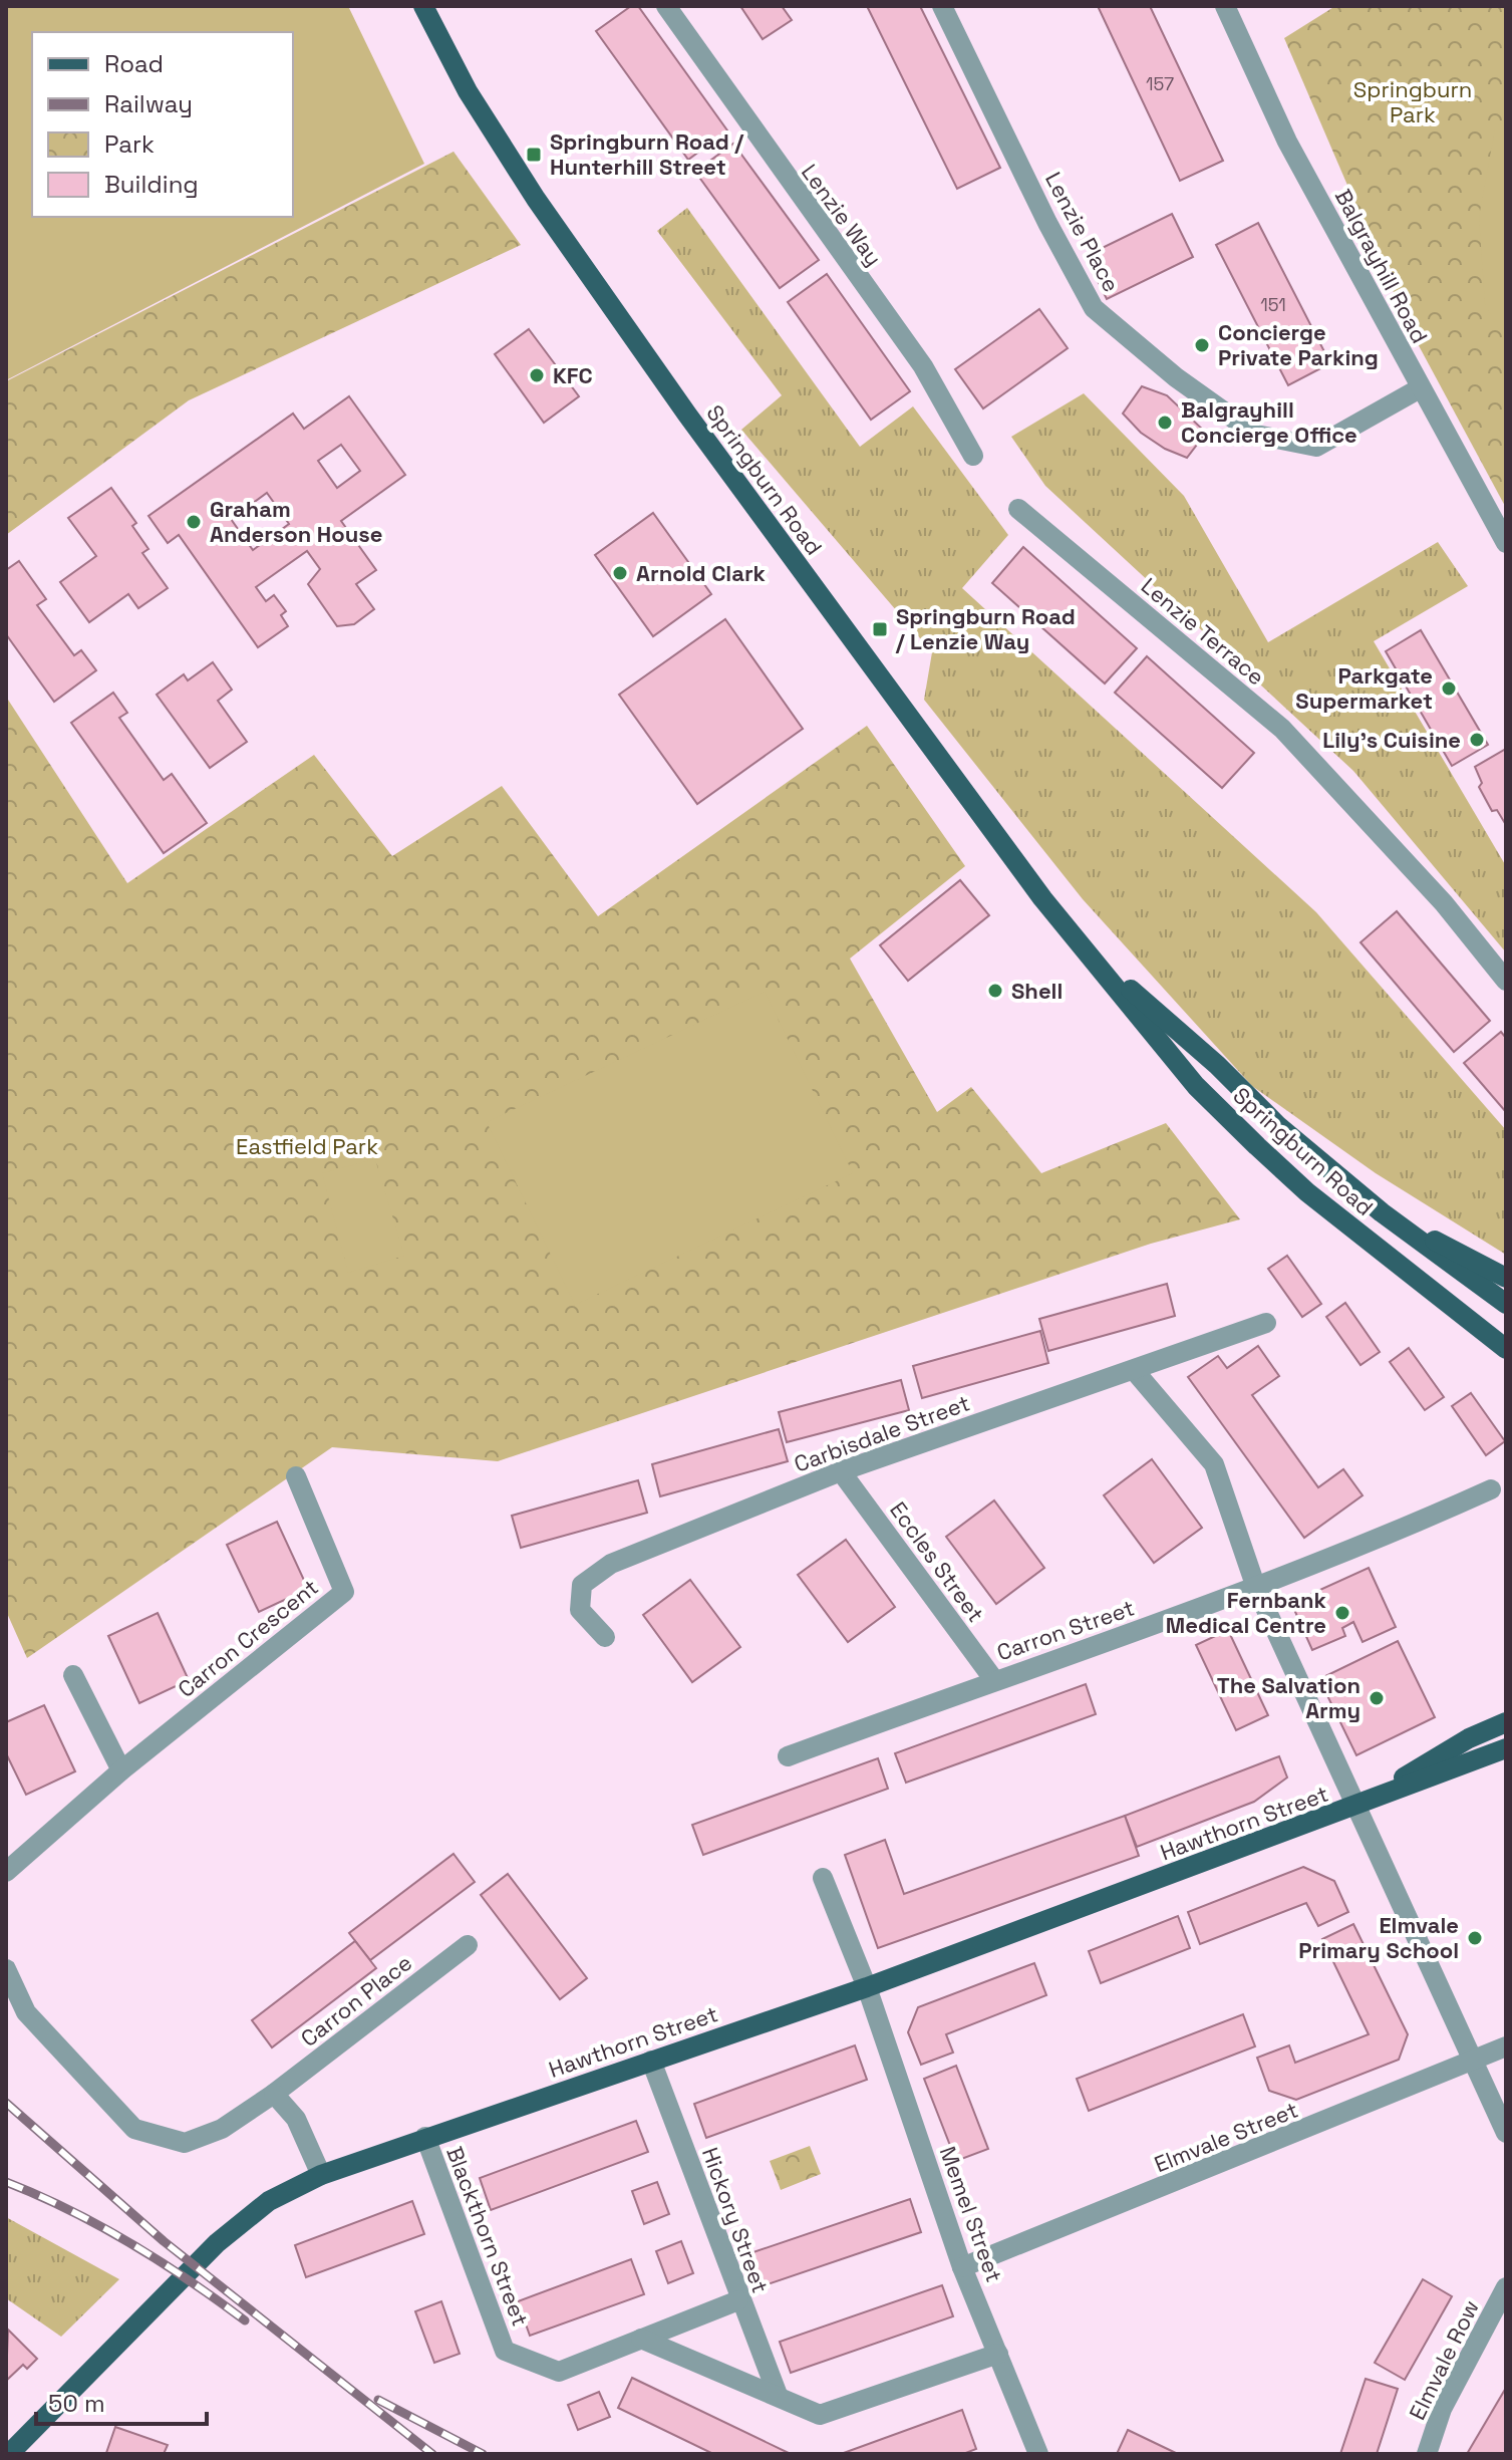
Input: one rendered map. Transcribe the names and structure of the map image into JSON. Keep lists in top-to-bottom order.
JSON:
{
  "streets": {
    "main road": ["Springburn Road", "Hawthorn Street"],
    "street": [
      "Lenzie Way",
      "Lenzie Place",
      "Balgrayhill Road",
      "Lenzie Terrace",
      "Carbisdale Street",
      "Eccles Street",
      "Carron Street",
      "Carron Crescent",
      "Carron Place",
      "Elmvale Street",
      "Memel Street",
      "Hickory Street",
      "Blackthorn Street",
      "Elmvale Row"
    ]
  },
  "crossings": [
    ["Lenzie Place", "Balgrayhill Road"],
    ["Carbisdale Street", "Eccles Street"],
    ["Eccles Street", "Carron Street"],
    ["Hawthorn Street", "Memel Street"],
    ["Hawthorn Street", "Hickory Street"],
    ["Hawthorn Street", "Blackthorn Street"],
    ["Elmvale Street", "Memel Street"],
    ["Hickory Street", "Blackthorn Street"]
  ],
  "parks": ["Springburn Park", "Eastfield Park"],
  "places": {
    "transit": ["Springburn Road / Hunterhill Street", "Springburn Road / Lenzie Way"],
    "other": [
      "Concierge Private Parking",
      "KFC",
      "Balgrayhill Concierge Office",
      "Graham Anderson House",
      "Arnold Clark",
      "Parkgate Supermarket",
      "Lily's Cuisine",
      "Shell",
      "Fernbank Medical Centre",
      "The Salvation Army",
      "Elmvale Primary School"
    ]
  },
  "house_numbers": ["157", "151"],
  "legend": [
    "Road",
    "Railway",
    "Park",
    "Building"
  ],
  "scale_bar": "50 m"
}
